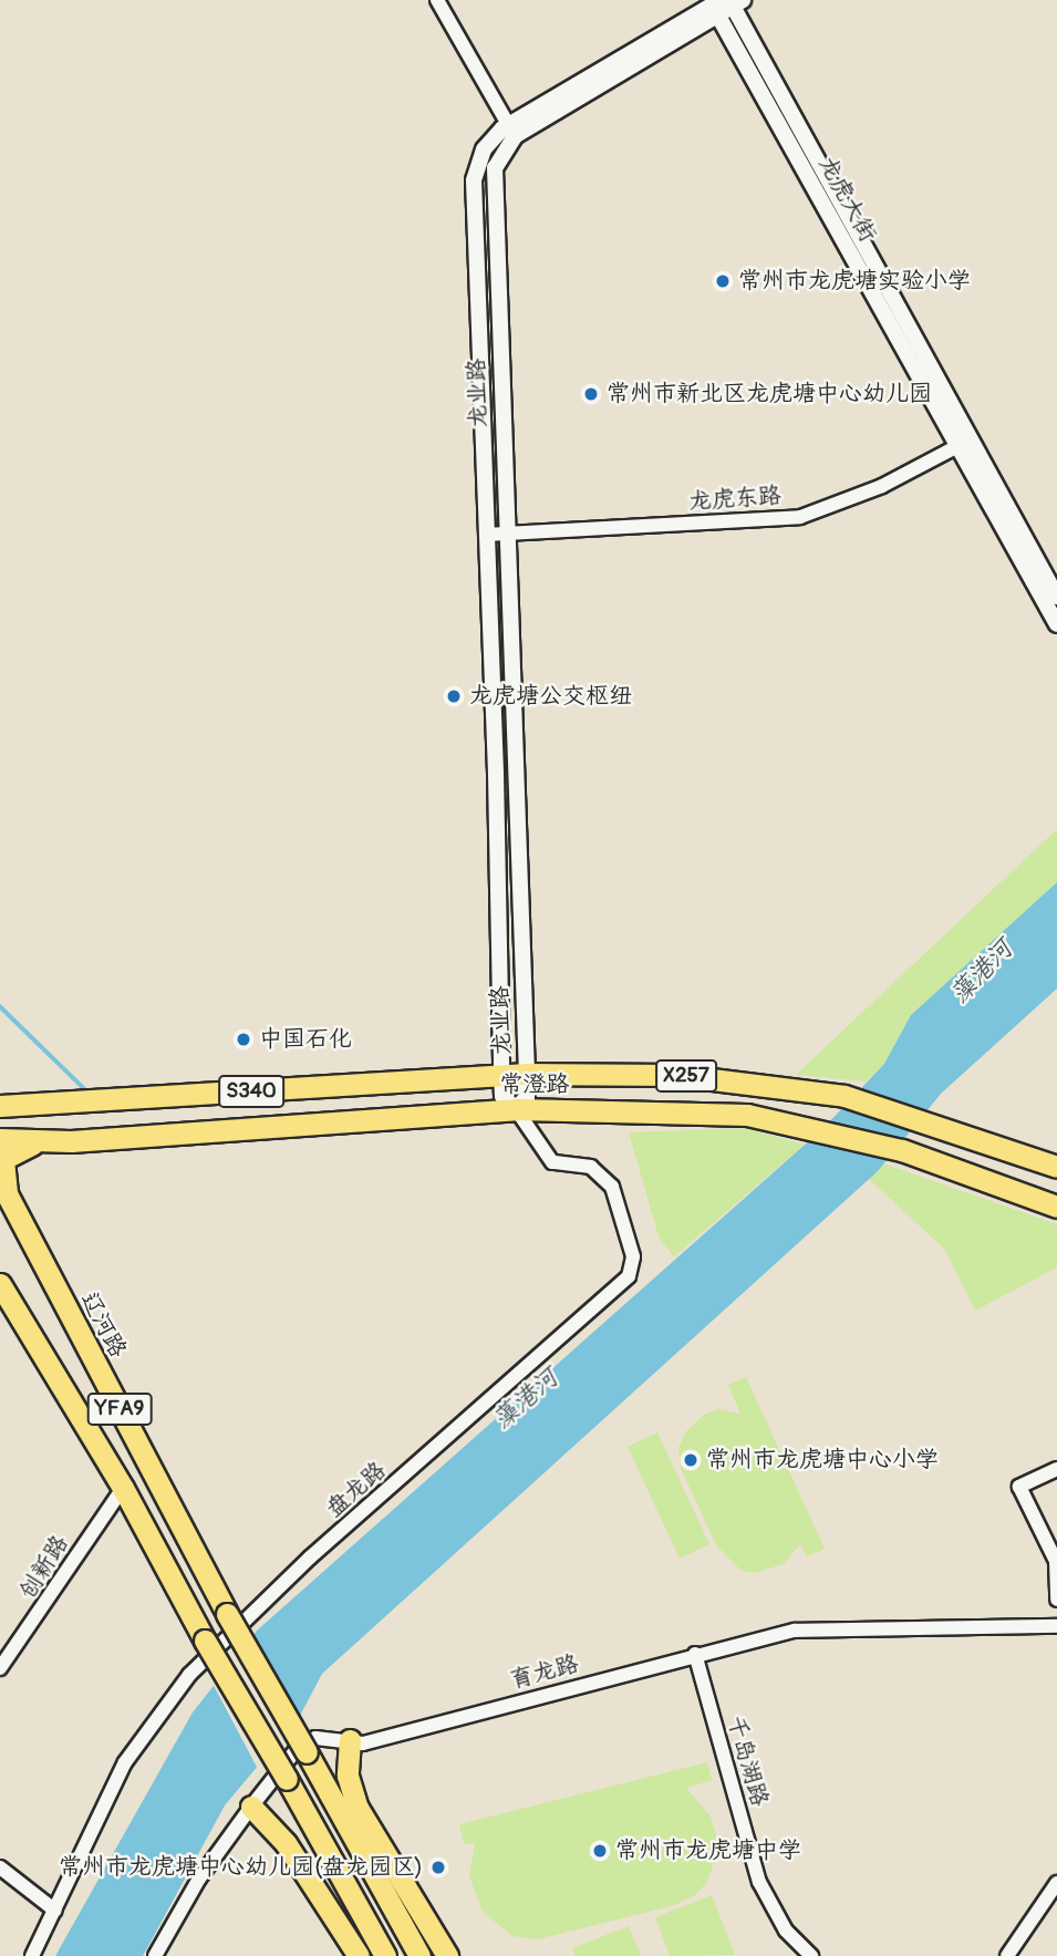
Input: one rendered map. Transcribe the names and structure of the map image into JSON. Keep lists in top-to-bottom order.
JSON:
{
  "streets": {
    "main road": [
      "X257",
      "常澄路",
      "S340",
      "辽河路",
      "YFA9"
    ],
    "street": [
      "龙虎大街",
      "龙业路",
      "龙虎东路",
      "盘龙路",
      "创新路",
      "育龙路",
      "千岛湖路"
    ]
  },
  "crossings": [
    ["龙虎大街", "龙业路"],
    ["龙虎大街", "龙虎东路"],
    ["龙业路", "龙虎东路"],
    ["龙业路", "常澄路"],
    ["龙业路", "盘龙路"],
    ["常澄路", "盘龙路"],
    ["YFA9", "创新路"],
    ["育龙路", "千岛湖路"]
  ],
  "water": ["藻港河"],
  "places": [
    "常州市龙虎塘实验小学",
    "常州市新北区龙虎塘中心幼儿园",
    "龙虎塘公交枢纽",
    "中国石化",
    "常州市龙虎塘中心小学",
    "常州市龙虎塘中学",
    "常州市龙虎塘中心幼儿园(盘龙园区)"
  ]
}
